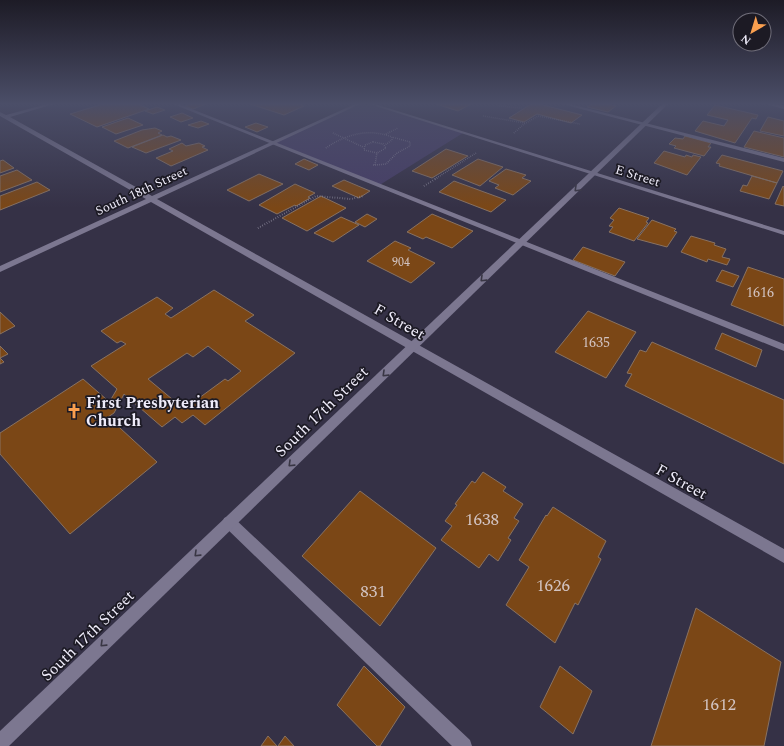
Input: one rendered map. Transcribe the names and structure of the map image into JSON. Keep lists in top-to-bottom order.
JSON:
{
  "streets": {
    "street": [
      "E Street",
      "South 18th Street",
      "F Street",
      "South 17th Street"
    ]
  },
  "crossings": [
    ["E Street", "South 17th Street"],
    ["South 18th Street", "F Street"],
    ["F Street", "South 17th Street"]
  ],
  "one_way": ["South 17th Street"],
  "places": {
    "church": ["First Presbyterian Church"]
  },
  "house_numbers": [
    "904",
    "1616",
    "1635",
    "1638",
    "1626",
    "831",
    "1612"
  ],
  "north": "bottom left"
}
